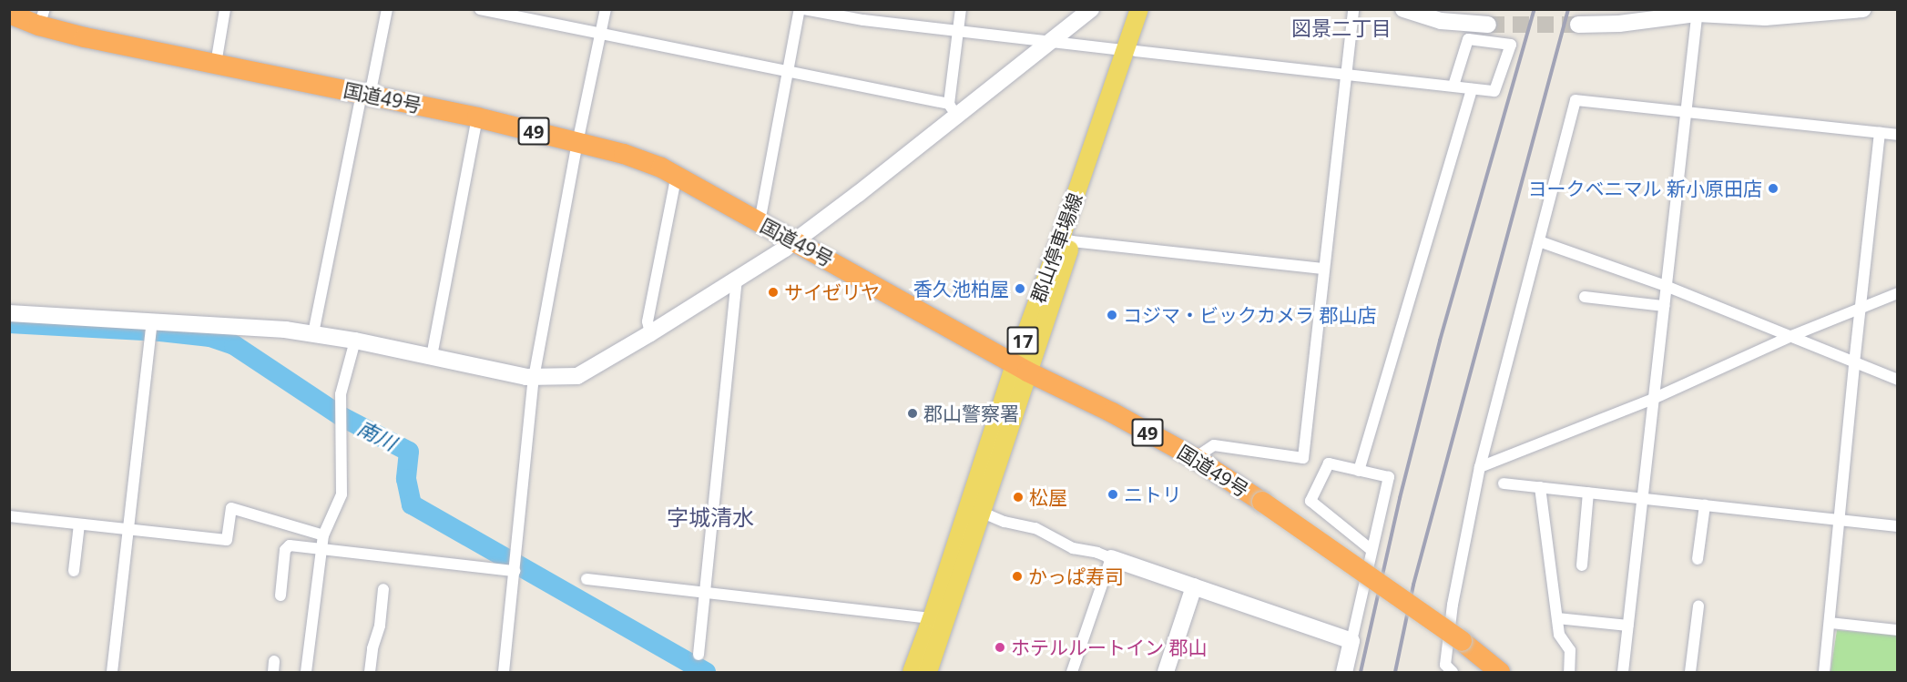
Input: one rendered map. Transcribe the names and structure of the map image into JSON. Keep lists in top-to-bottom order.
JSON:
{
  "streets": {
    "highway": ["国道49号", "49"],
    "main road": ["郡山停車場線", "17"]
  },
  "crossings": [
    ["国道49号", "郡山停車場線"]
  ],
  "districts": ["図景二丁目", "字城清水"],
  "water": ["南川"],
  "places": [
    "ヨークベニマル 新小原田店",
    "香久池柏屋",
    "サイゼリヤ",
    "コジマ・ビックカメラ 郡山店",
    "郡山警察署",
    "ニトリ",
    "松屋",
    "かっぱ寿司",
    "ホテルルートイン 郡山"
  ]
}
